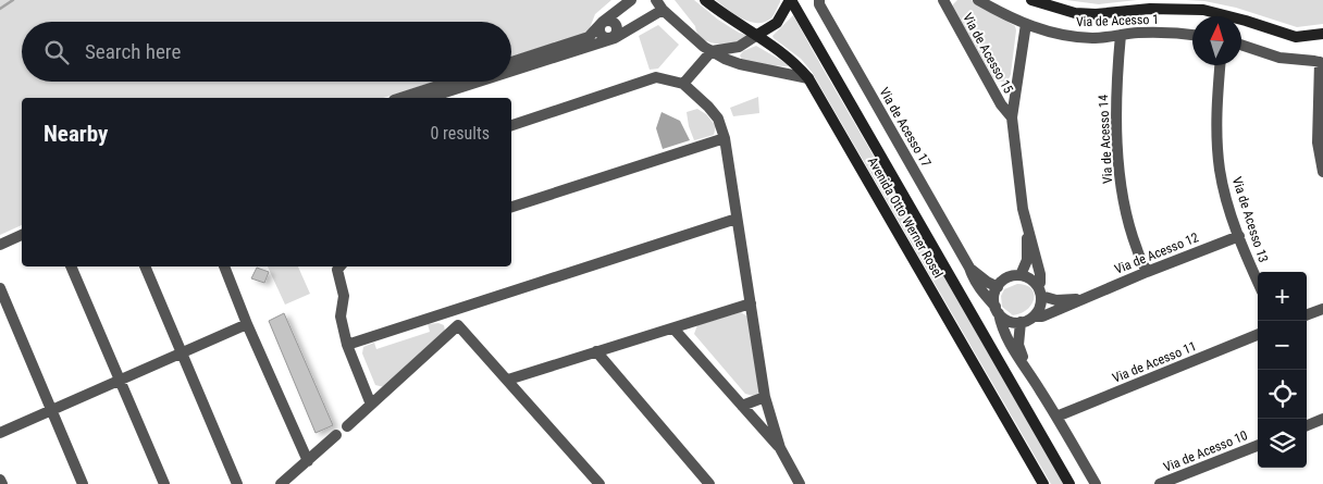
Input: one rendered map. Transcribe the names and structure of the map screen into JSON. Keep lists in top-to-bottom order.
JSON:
{
  "streets": {
    "street": [
      "Via de Acesso 1",
      "Via de Acesso 15",
      "Via de Acesso 17",
      "Via de Acesso 14",
      "Avenida Otto Werner Rosel",
      "Via de Acesso 13",
      "Via de Acesso 12",
      "Via de Acesso 11",
      "Via de Acesso 10"
    ]
  },
  "crossings": [
    ["Via de Acesso 1", "Via de Acesso 15"],
    ["Via de Acesso 1", "Via de Acesso 14"],
    ["Via de Acesso 15", "Via de Acesso 17"],
    ["Via de Acesso 15", "Via de Acesso 12"],
    ["Via de Acesso 17", "Via de Acesso 12"],
    ["Via de Acesso 17", "Via de Acesso 11"],
    ["Via de Acesso 14", "Via de Acesso 12"],
    ["Via de Acesso 13", "Via de Acesso 12"]
  ],
  "north": "top",
  "page": {
    "search": "Search here",
    "heading": ["Nearby", "0 results"],
    "map_buttons": ["+", "−"]
  }
}
